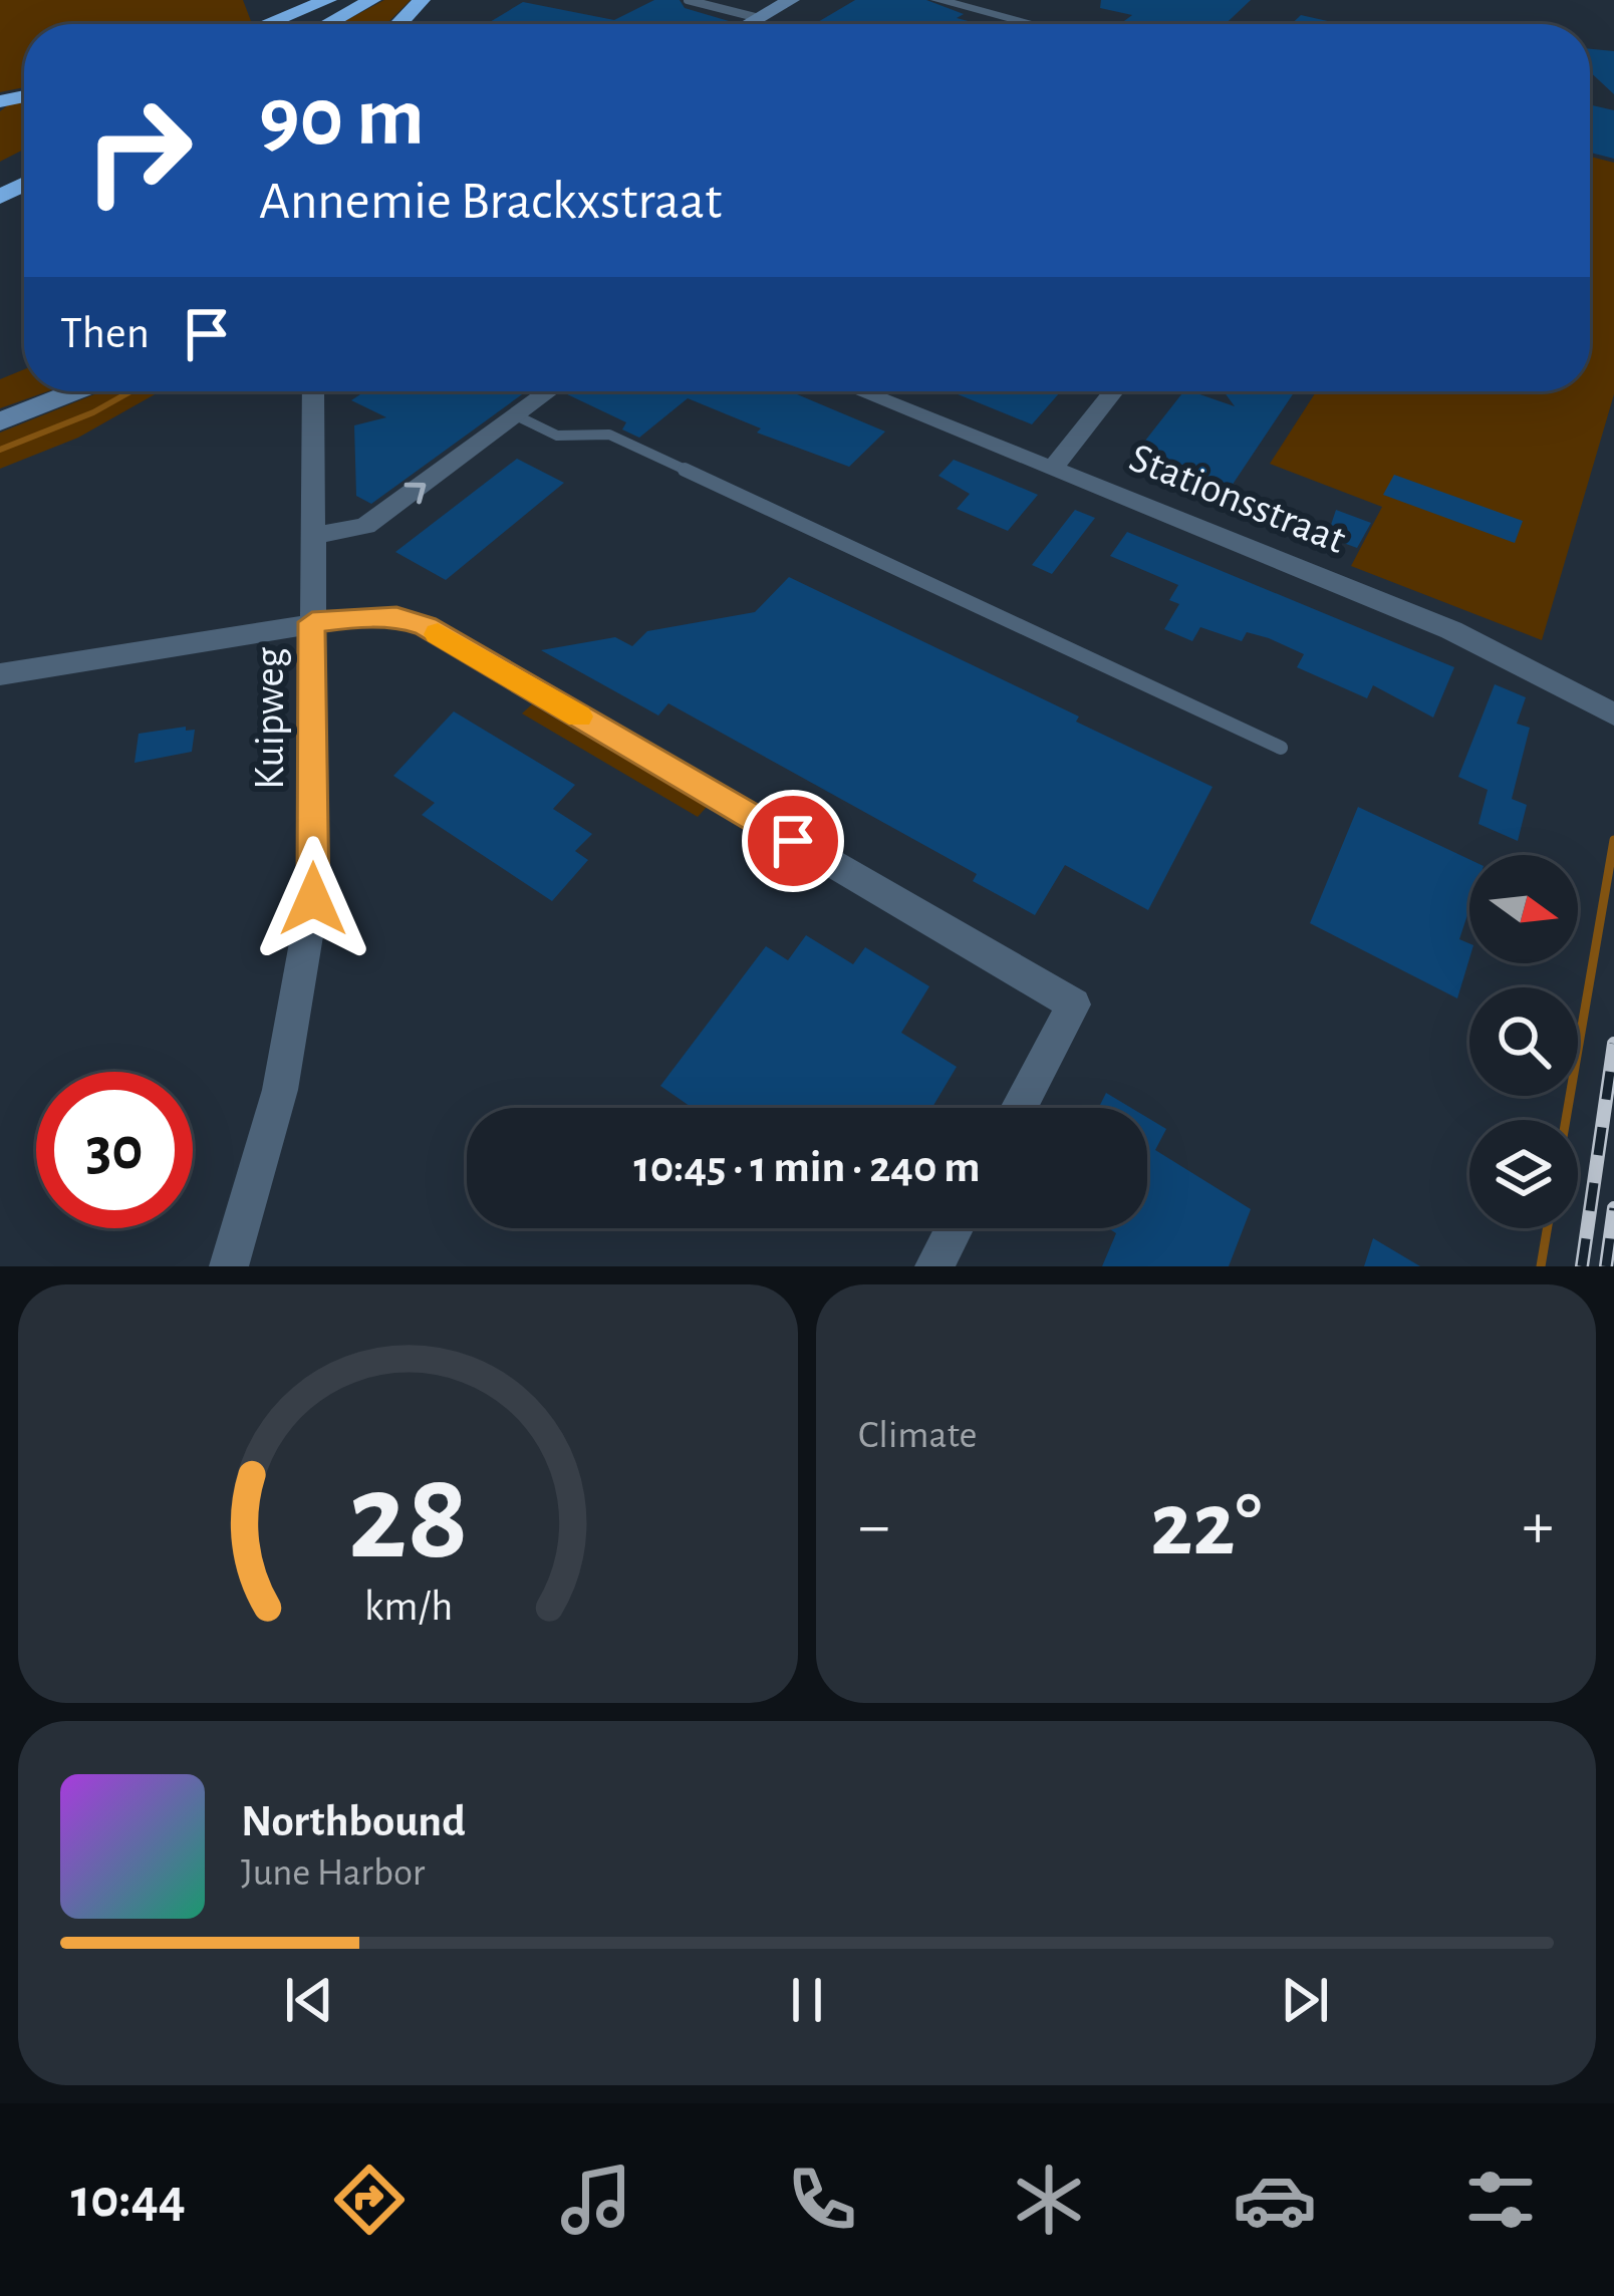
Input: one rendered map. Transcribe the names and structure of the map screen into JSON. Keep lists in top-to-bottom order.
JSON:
{
  "streets": {
    "street": ["Stationsstraat", "Kuipweg"]
  },
  "north": "right",
  "page": {
    "turn": ["90 m", "Annemie Brackxstraat"],
    "then": "Then",
    "limit": "30",
    "trip": "10:45 · 1 min · 240 m",
    "tile": "Climate",
    "heat": ["−", "22°", "+"],
    "song": ["Northbound", "June Harbor"],
    "tabs": "10:44",
    "gauge": ["28", "km/h"]
  }
}
